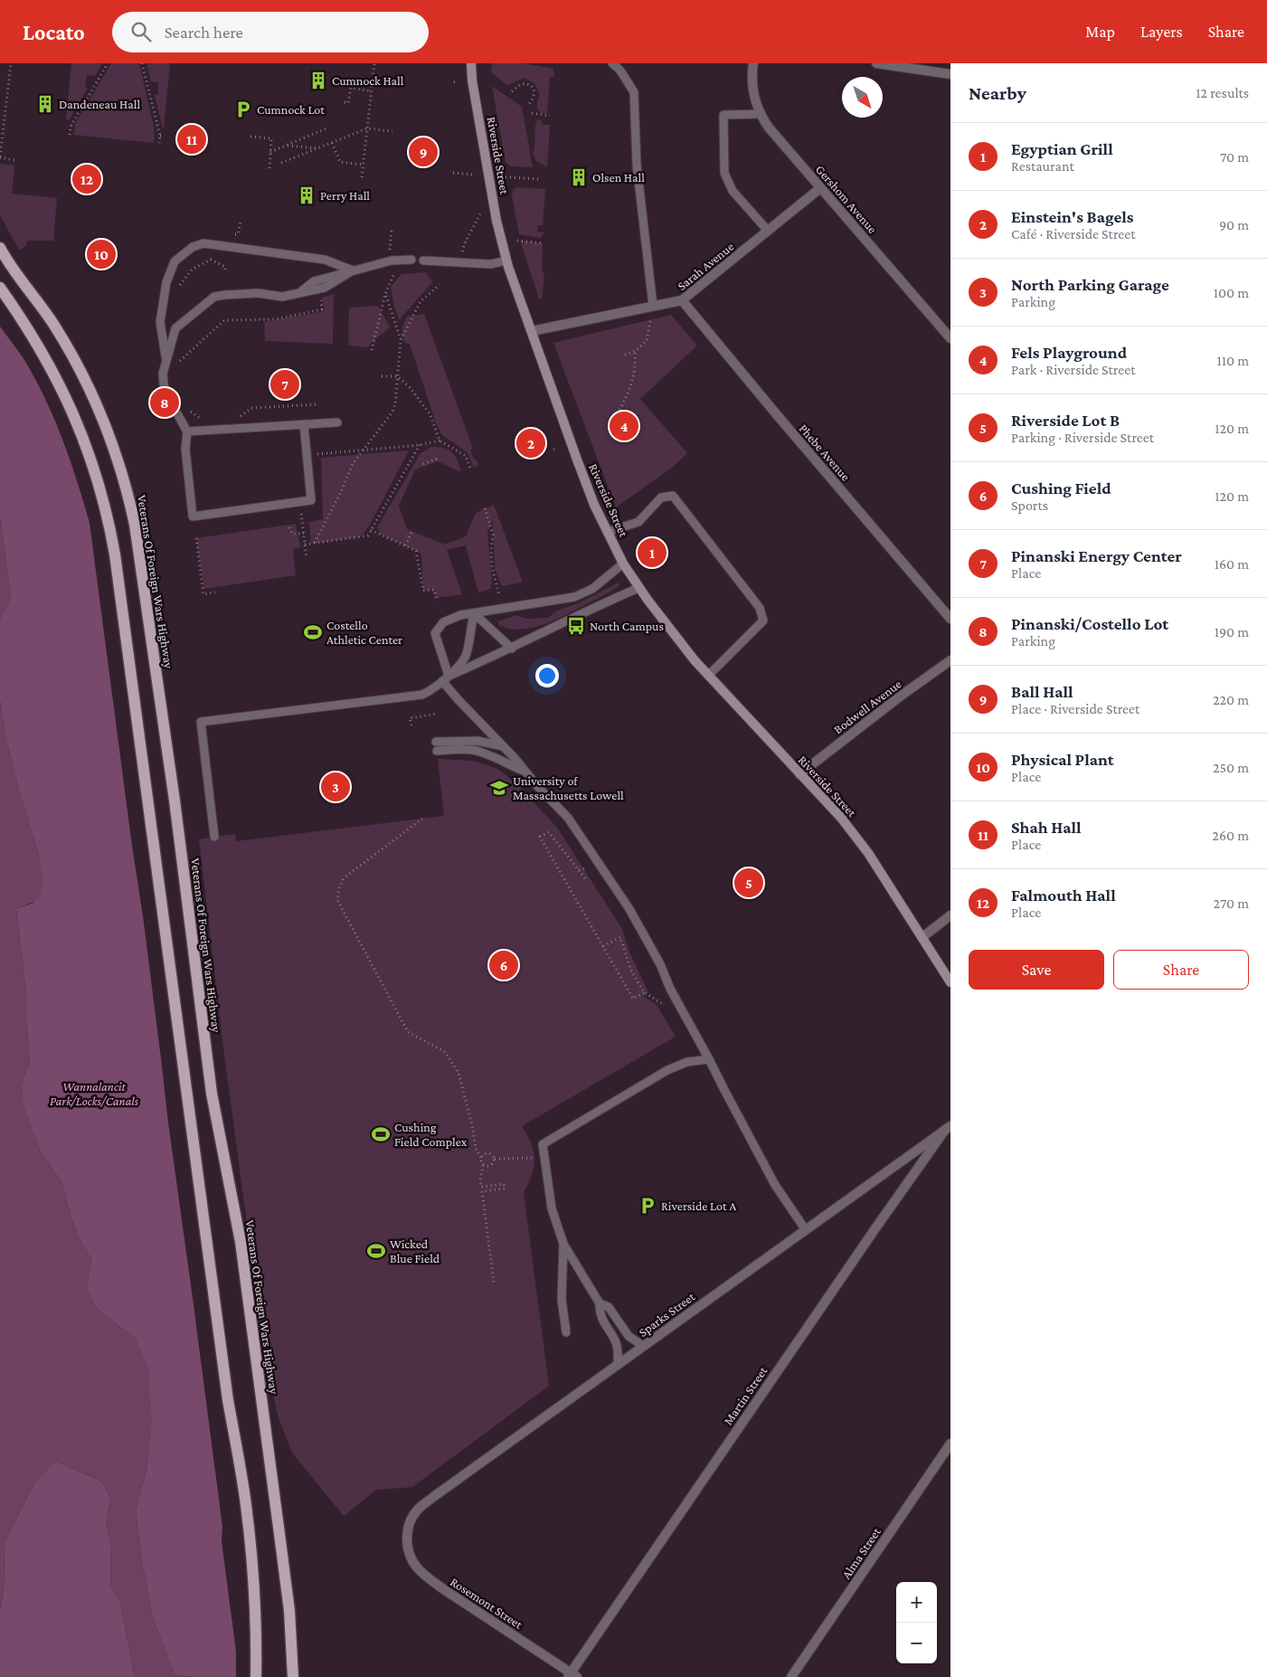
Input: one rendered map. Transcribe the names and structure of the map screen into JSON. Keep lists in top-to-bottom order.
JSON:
{
  "streets": {
    "main road": ["Riverside Street", "Veterans Of Foreign Wars Highway"],
    "street": [
      "Gershom Avenue",
      "Sarah Avenue",
      "Phebe Avenue",
      "Bodwell Avenue",
      "Sparks Street",
      "Martin Street",
      "Alma Street",
      "Rosemont Street"
    ]
  },
  "crossings": [
    ["Riverside Street", "Sarah Avenue"],
    ["Riverside Street", "Bodwell Avenue"],
    ["Gershom Avenue", "Sarah Avenue"],
    ["Sarah Avenue", "Phebe Avenue"],
    ["Sparks Street", "Martin Street"],
    ["Sparks Street", "Rosemont Street"],
    ["Martin Street", "Rosemont Street"]
  ],
  "parks": ["Wannalancit Park/Locks/Canals"],
  "places": {
    "building": [
      "Cumnock Hall",
      "Dandeneau Hall",
      "Olsen Hall",
      "Perry Hall"
    ],
    "parking": ["Cumnock Lot", "Riverside Lot A"],
    "bus stop": ["North Campus"],
    "sports": ["Costello Athletic Center", "Cushing Field Complex", "Wicked Blue Field"],
    "school or university": ["University of Massachusetts Lowell"]
  },
  "north": "bottom right",
  "page": {
    "header": "Locato",
    "search": "Search here",
    "nav": ["Map", "Layers", "Share"],
    "heading": ["Nearby", "12 results"],
    "list": [
      {
        "mark": "1",
        "name": "Egyptian Grill",
        "note": "Restaurant",
        "value": "70 m"
      },
      {
        "mark": "2",
        "name": "Einstein's Bagels",
        "note": "Café · Riverside Street",
        "value": "90 m"
      },
      {
        "mark": "3",
        "name": "North Parking Garage",
        "note": "Parking",
        "value": "100 m"
      },
      {
        "mark": "4",
        "name": "Fels Playground",
        "note": "Park · Riverside Street",
        "value": "110 m"
      },
      {
        "mark": "5",
        "name": "Riverside Lot B",
        "note": "Parking · Riverside Street",
        "value": "120 m"
      },
      {
        "mark": "6",
        "name": "Cushing Field",
        "note": "Sports",
        "value": "120 m"
      },
      {
        "mark": "7",
        "name": "Pinanski Energy Center",
        "note": "Place",
        "value": "160 m"
      },
      {
        "mark": "8",
        "name": "Pinanski/Costello Lot",
        "note": "Parking",
        "value": "190 m"
      },
      {
        "mark": "9",
        "name": "Ball Hall",
        "note": "Place · Riverside Street",
        "value": "220 m"
      },
      {
        "mark": "10",
        "name": "Physical Plant",
        "note": "Place",
        "value": "250 m"
      },
      {
        "mark": "11",
        "name": "Shah Hall",
        "note": "Place",
        "value": "260 m"
      },
      {
        "mark": "12",
        "name": "Falmouth Hall",
        "note": "Place",
        "value": "270 m"
      }
    ],
    "pins": [
      "11",
      "9",
      "12",
      "10",
      "7",
      "8",
      "4",
      "2",
      "1",
      "3",
      "5",
      "6"
    ],
    "buttons": ["Save", "Share"],
    "map_buttons": ["+", "−"]
  }
}
